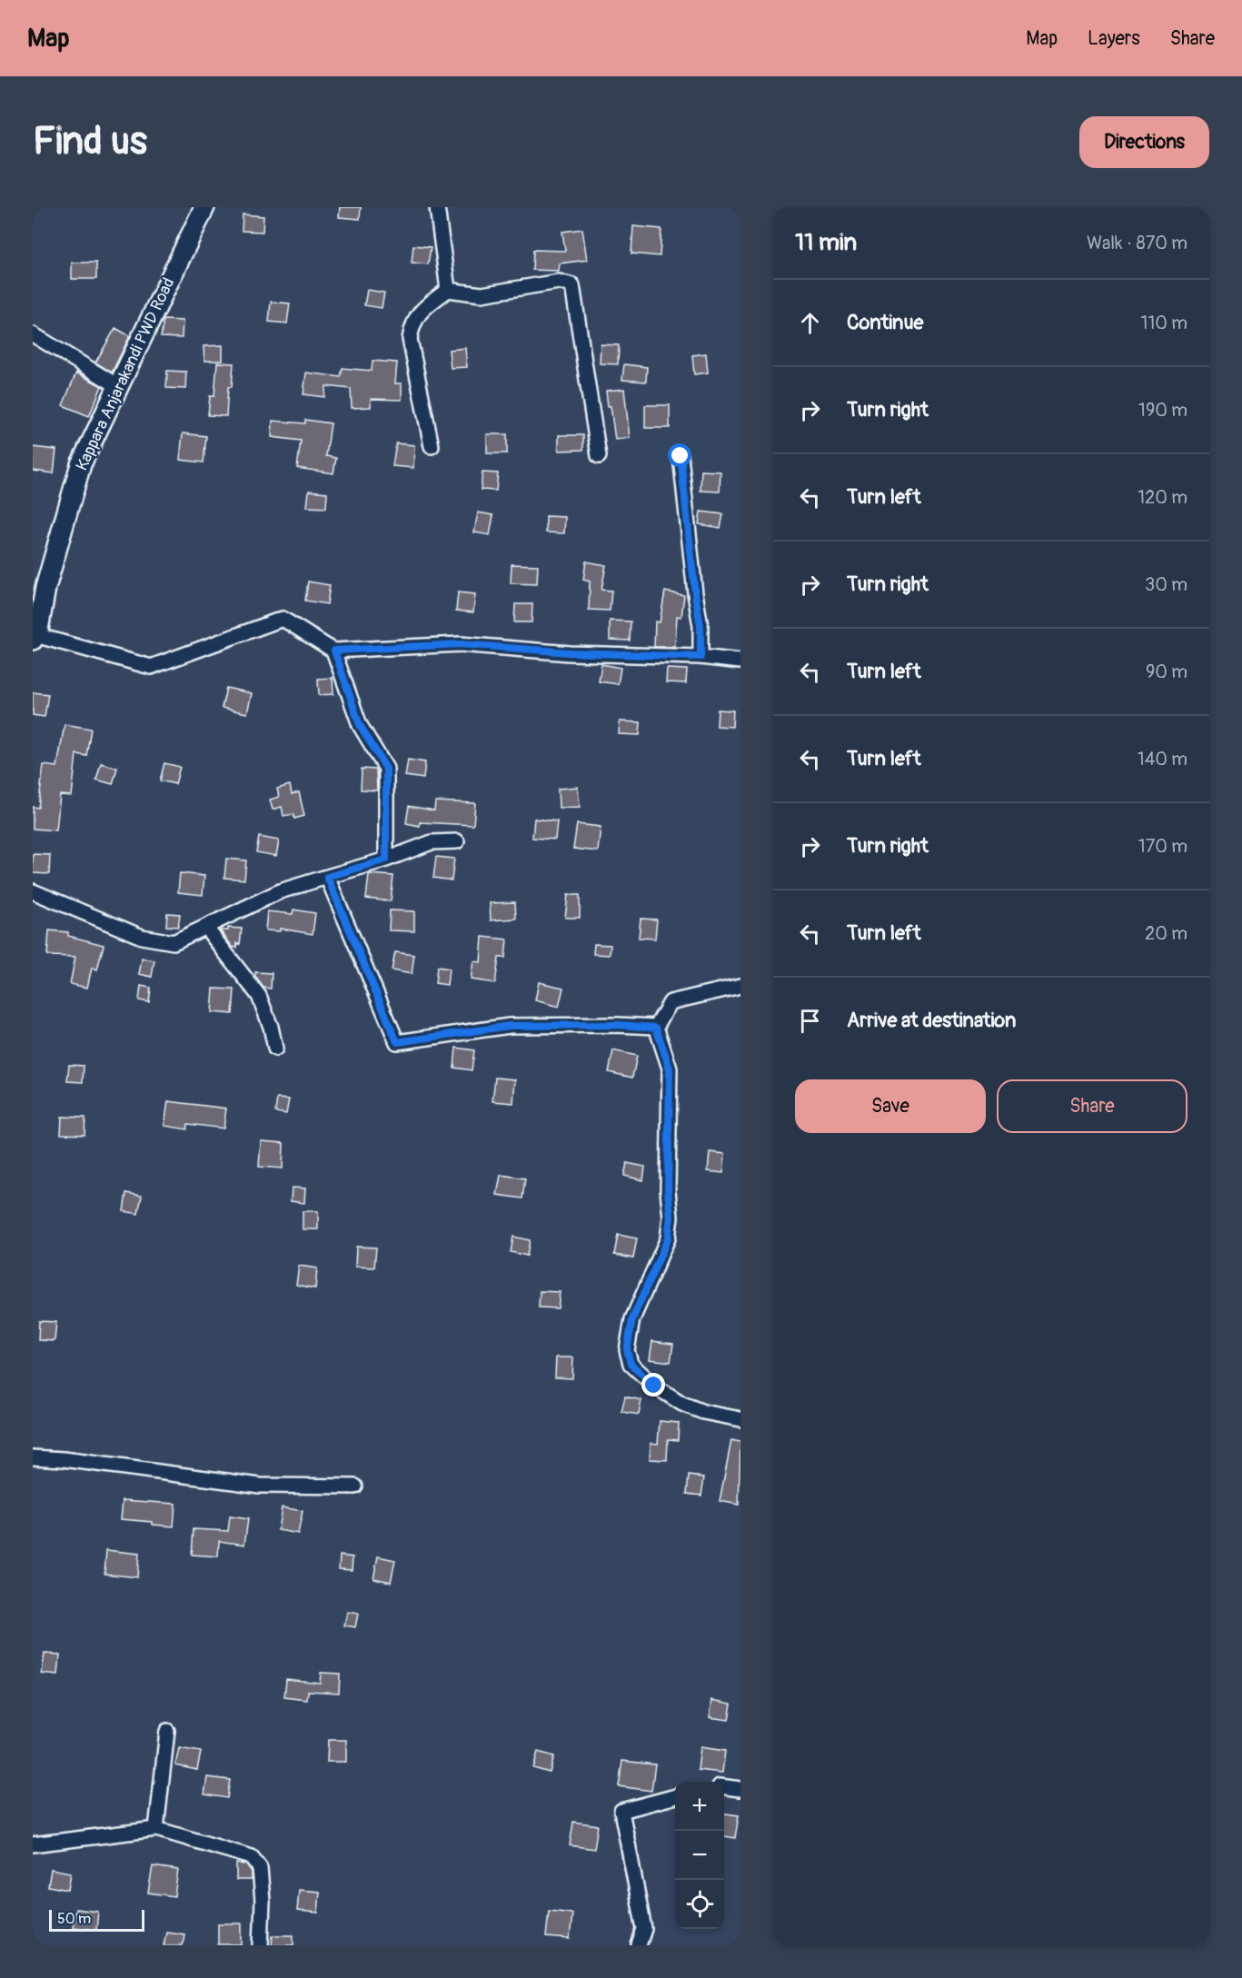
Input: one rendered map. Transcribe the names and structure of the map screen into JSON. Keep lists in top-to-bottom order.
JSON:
{
  "streets": {
    "main road": ["Kappara Anjarakandi PWD Road"]
  },
  "scale_bar": "50 m",
  "page": {
    "header": "Map",
    "nav": ["Map", "Layers", "Share"],
    "buttons": [
      "Directions",
      ["Save", "Share"]
    ],
    "title": "Find us",
    "heading": ["11 min", "Walk · 870 m"],
    "list": [
      ["Continue", "110 m"],
      ["Turn right", "190 m"],
      ["Turn left", "120 m"],
      ["Turn right", "30 m"],
      ["Turn left", "90 m"],
      ["Turn left", "140 m"],
      ["Turn right", "170 m"],
      ["Turn left", "20 m"],
      "Arrive at destination"
    ],
    "map_buttons": ["+", "−"],
    "scale": "50 m"
  }
}
